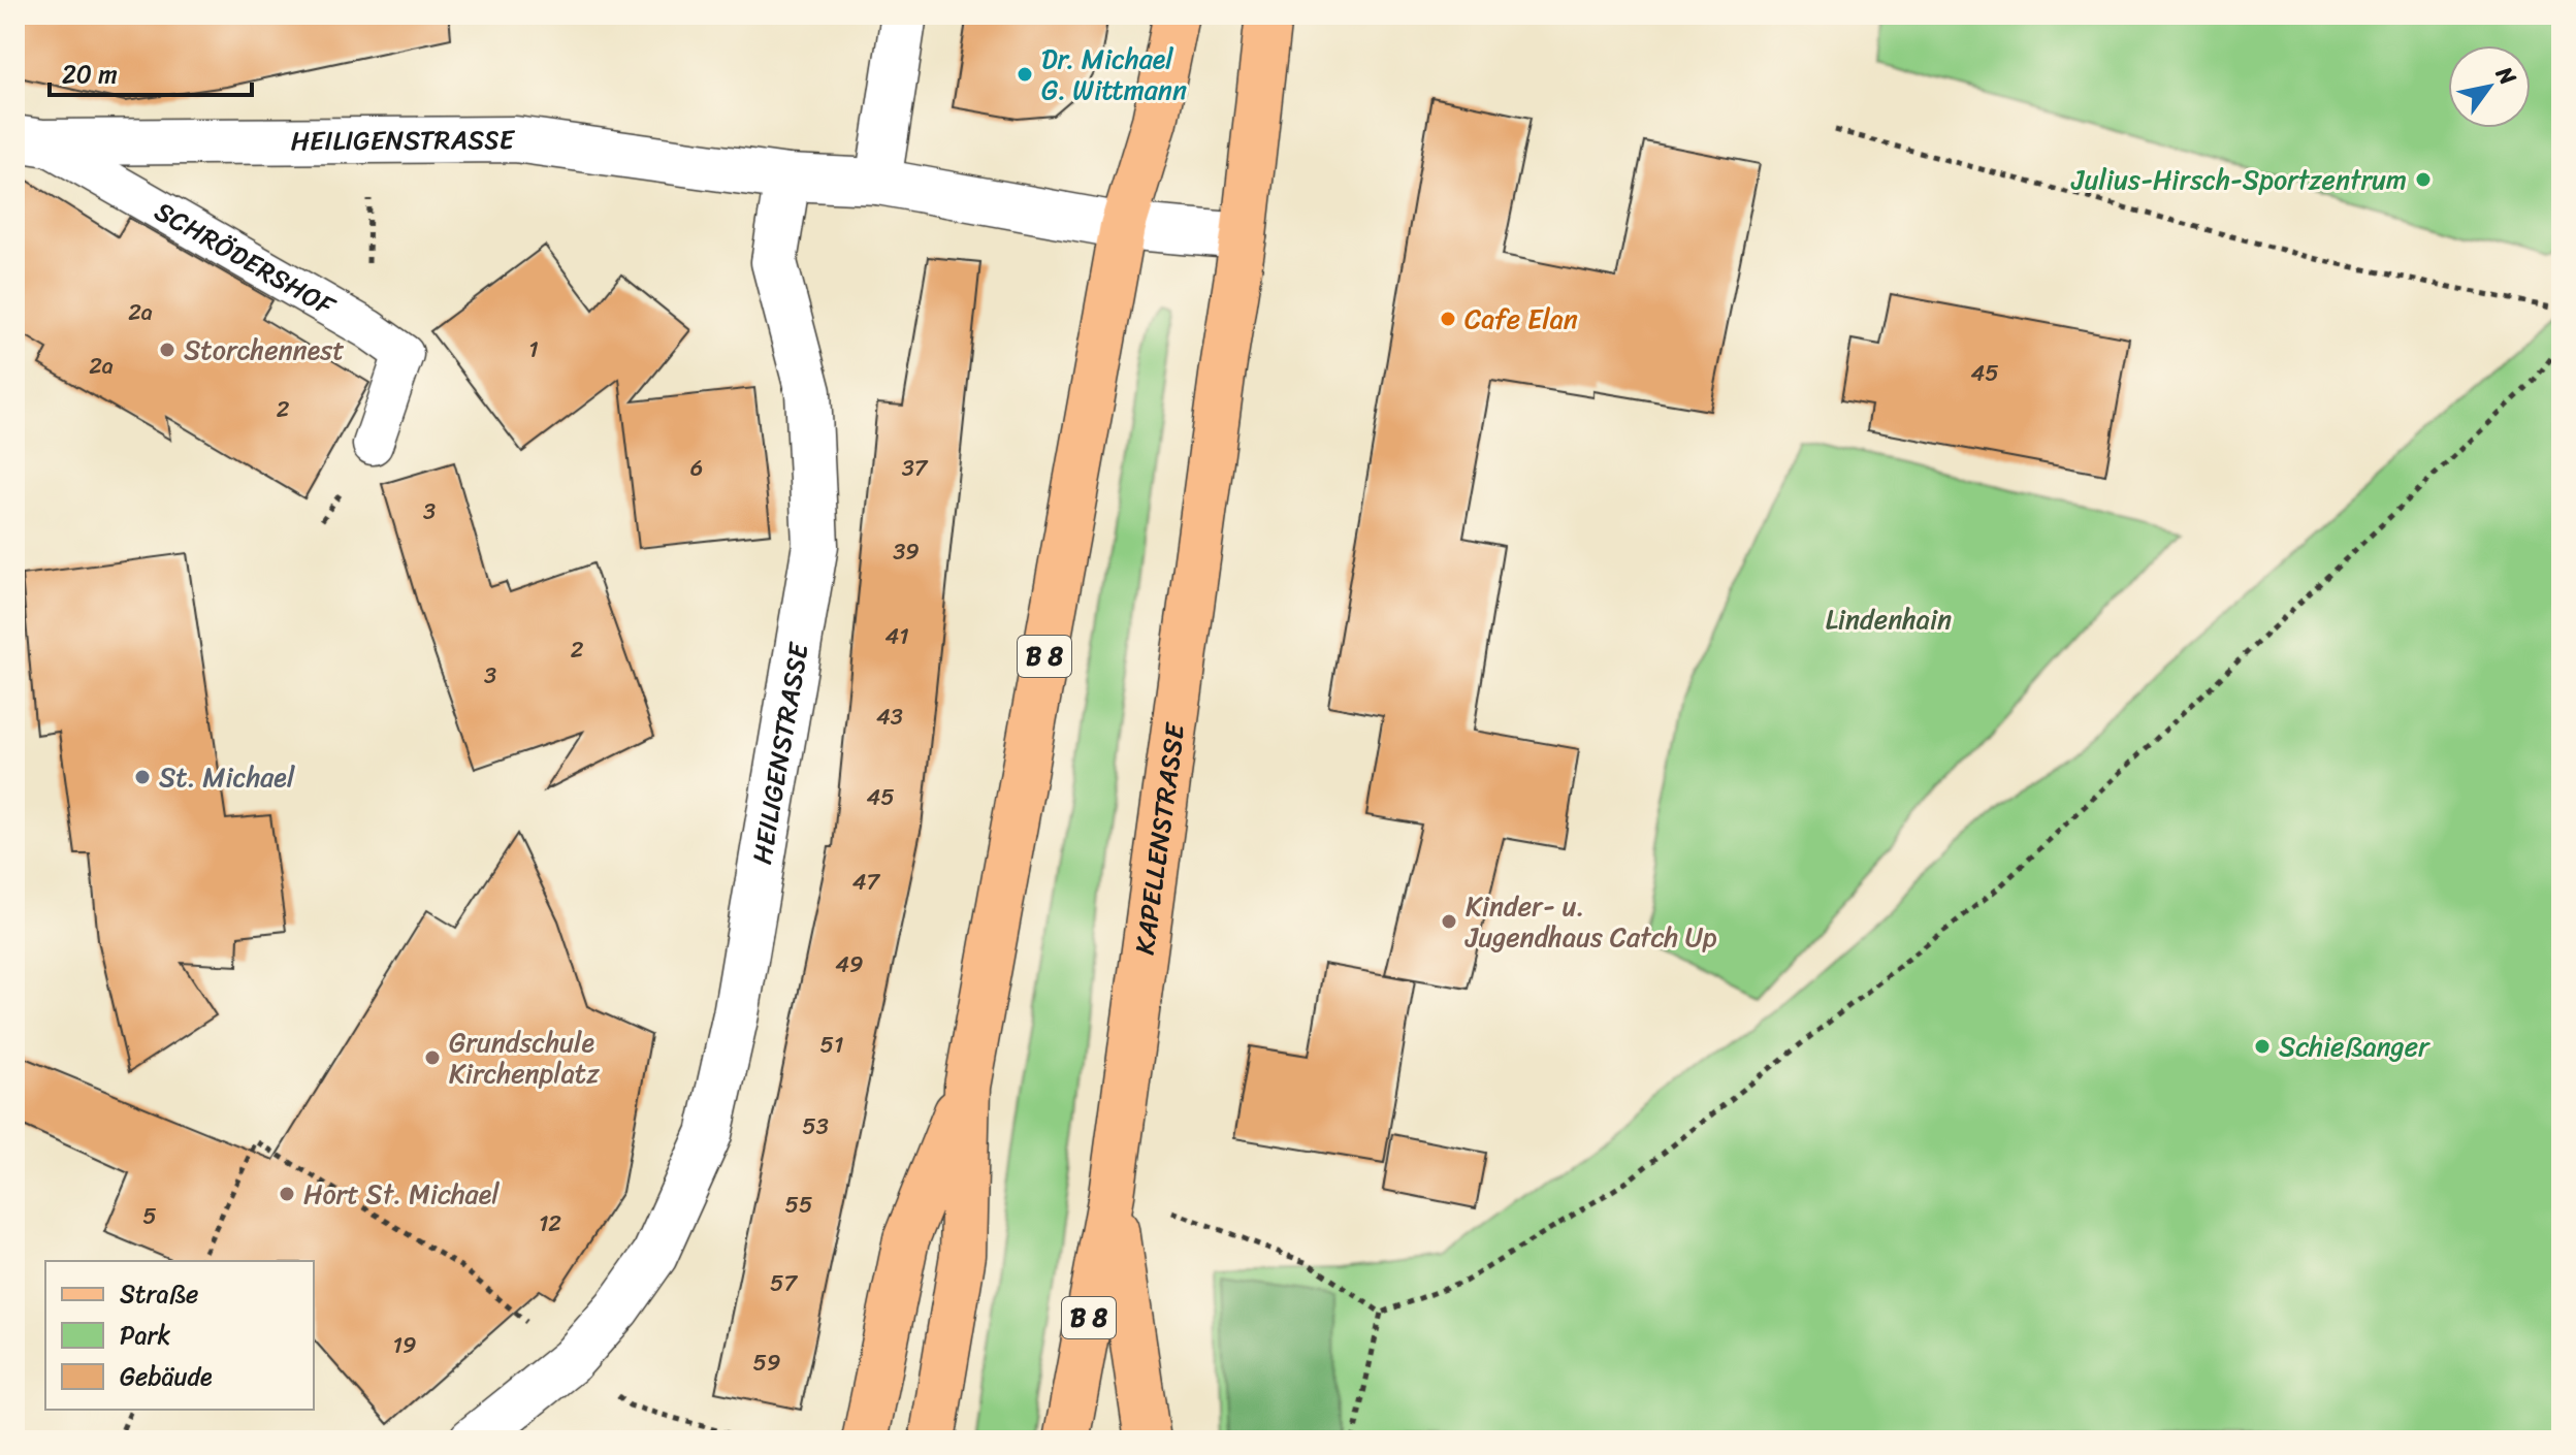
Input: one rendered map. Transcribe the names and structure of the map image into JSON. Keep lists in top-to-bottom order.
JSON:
{
  "streets": {
    "main road": ["B 8", "KAPELLENSTRASSE"],
    "street": ["HEILIGENSTRASSE"],
    "lane": ["SCHRÖDERSHOF"]
  },
  "crossings": [
    ["HEILIGENSTRASSE", "SCHRÖDERSHOF"],
    ["HEILIGENSTRASSE", "B 8"]
  ],
  "parks": ["Lindenhain"],
  "places": [
    "Dr. Michael G. Wittmann",
    "Julius-Hirsch-Sportzentrum",
    "Cafe Elan",
    "Storchennest",
    "St. Michael",
    "Kinder- u. Jugendhaus Catch Up",
    "Schießanger",
    "Grundschule Kirchenplatz",
    "Hort St. Michael"
  ],
  "house_numbers": [
    "2a",
    "1",
    "2a",
    "45",
    "2",
    "6",
    "37",
    "3",
    "39",
    "41",
    "2",
    "3",
    "43",
    "45",
    "47",
    "49",
    "51",
    "53",
    "55",
    "5",
    "12",
    "57",
    "19",
    "59"
  ],
  "legend": ["Straße", "Park", "Gebäude"],
  "scale_bar": "20 m",
  "north": "top right"
}
